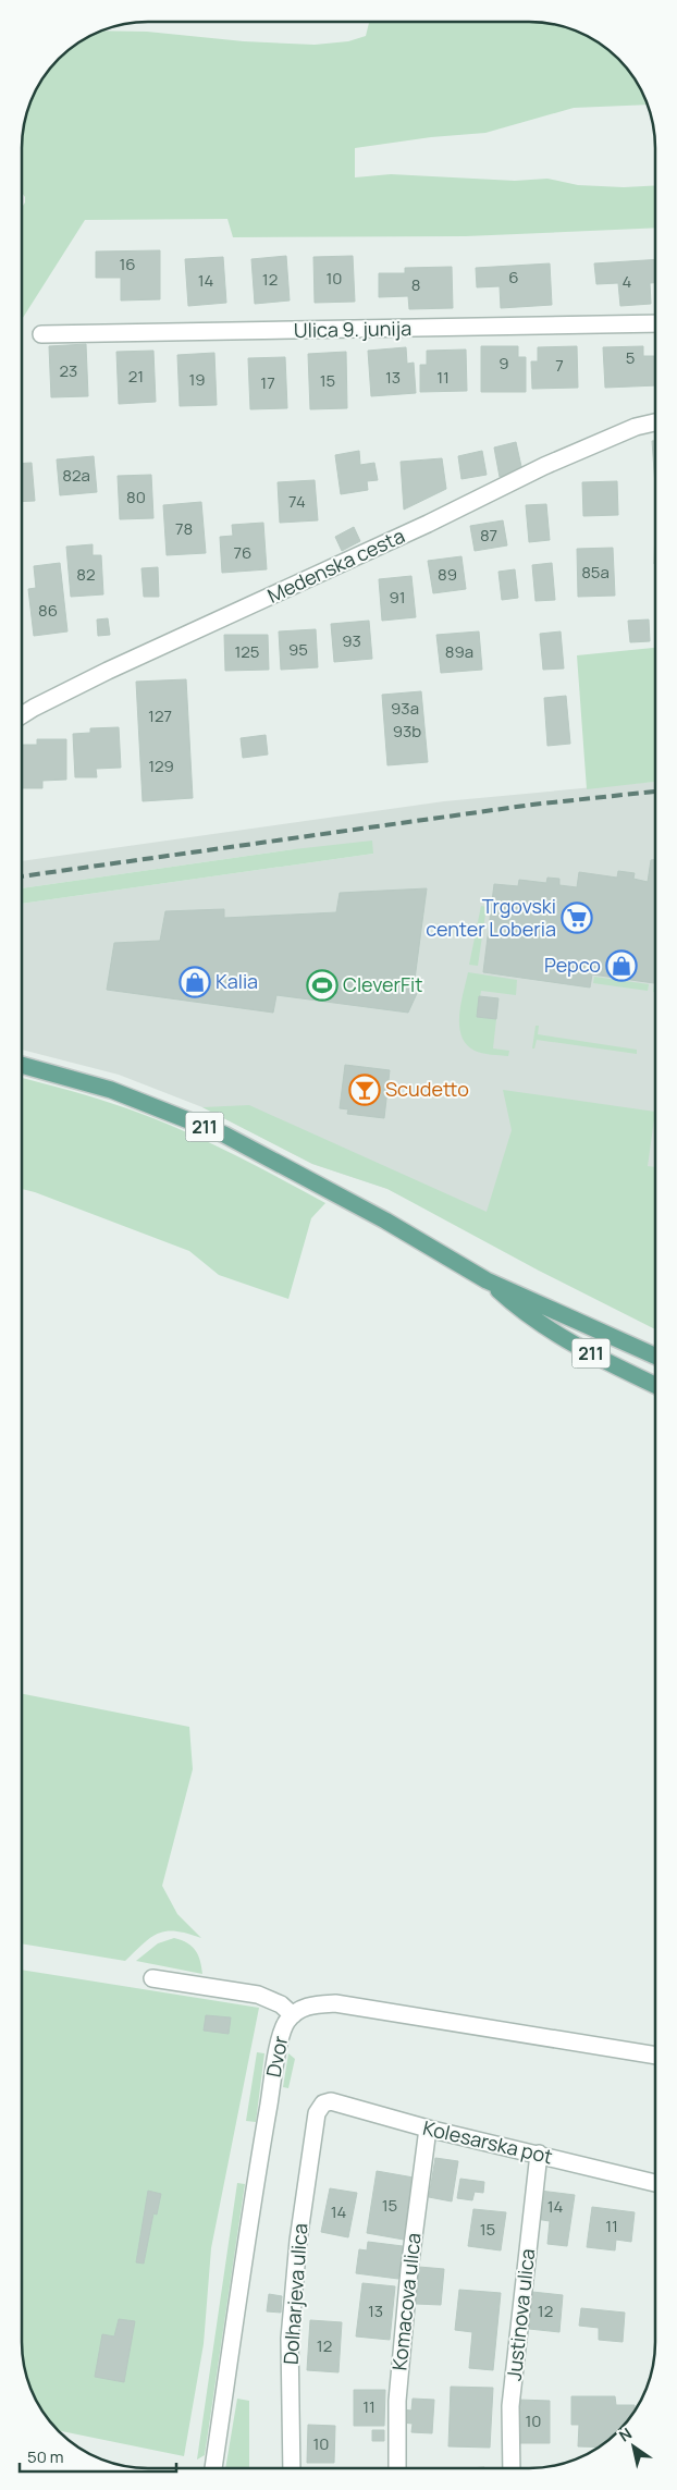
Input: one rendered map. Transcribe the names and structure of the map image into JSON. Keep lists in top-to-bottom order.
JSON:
{
  "streets": {
    "main road": ["211"],
    "street": [
      "Ulica 9. junija",
      "Medenska cesta",
      "Dvor",
      "Kolesarska pot",
      "Dolharjeva ulica",
      "Komacova ulica",
      "Justinova ulica"
    ]
  },
  "crossings": [
    ["Kolesarska pot", "Dolharjeva ulica"],
    ["Kolesarska pot", "Komacova ulica"],
    ["Kolesarska pot", "Justinova ulica"]
  ],
  "places": {
    "supermarket": ["Trgovski center Loberia"],
    "shop": ["Pepco", "Kalia"],
    "sports": ["CleverFit"],
    "bar": ["Scudetto"]
  },
  "house_numbers": [
    "16",
    "6",
    "10",
    "12",
    "14",
    "4",
    "8",
    "5",
    "9",
    "7",
    "23",
    "21",
    "13",
    "11",
    "19",
    "15",
    "17",
    "82a",
    "80",
    "74",
    "78",
    "87",
    "76",
    "85a",
    "82",
    "89",
    "91",
    "86",
    "93",
    "95",
    "125",
    "89a",
    "93a",
    "127",
    "93b",
    "129",
    "15",
    "14",
    "14",
    "11",
    "15",
    "13",
    "12",
    "12",
    "11",
    "10",
    "10"
  ],
  "scale_bar": "50 m",
  "north": "top left"
}
